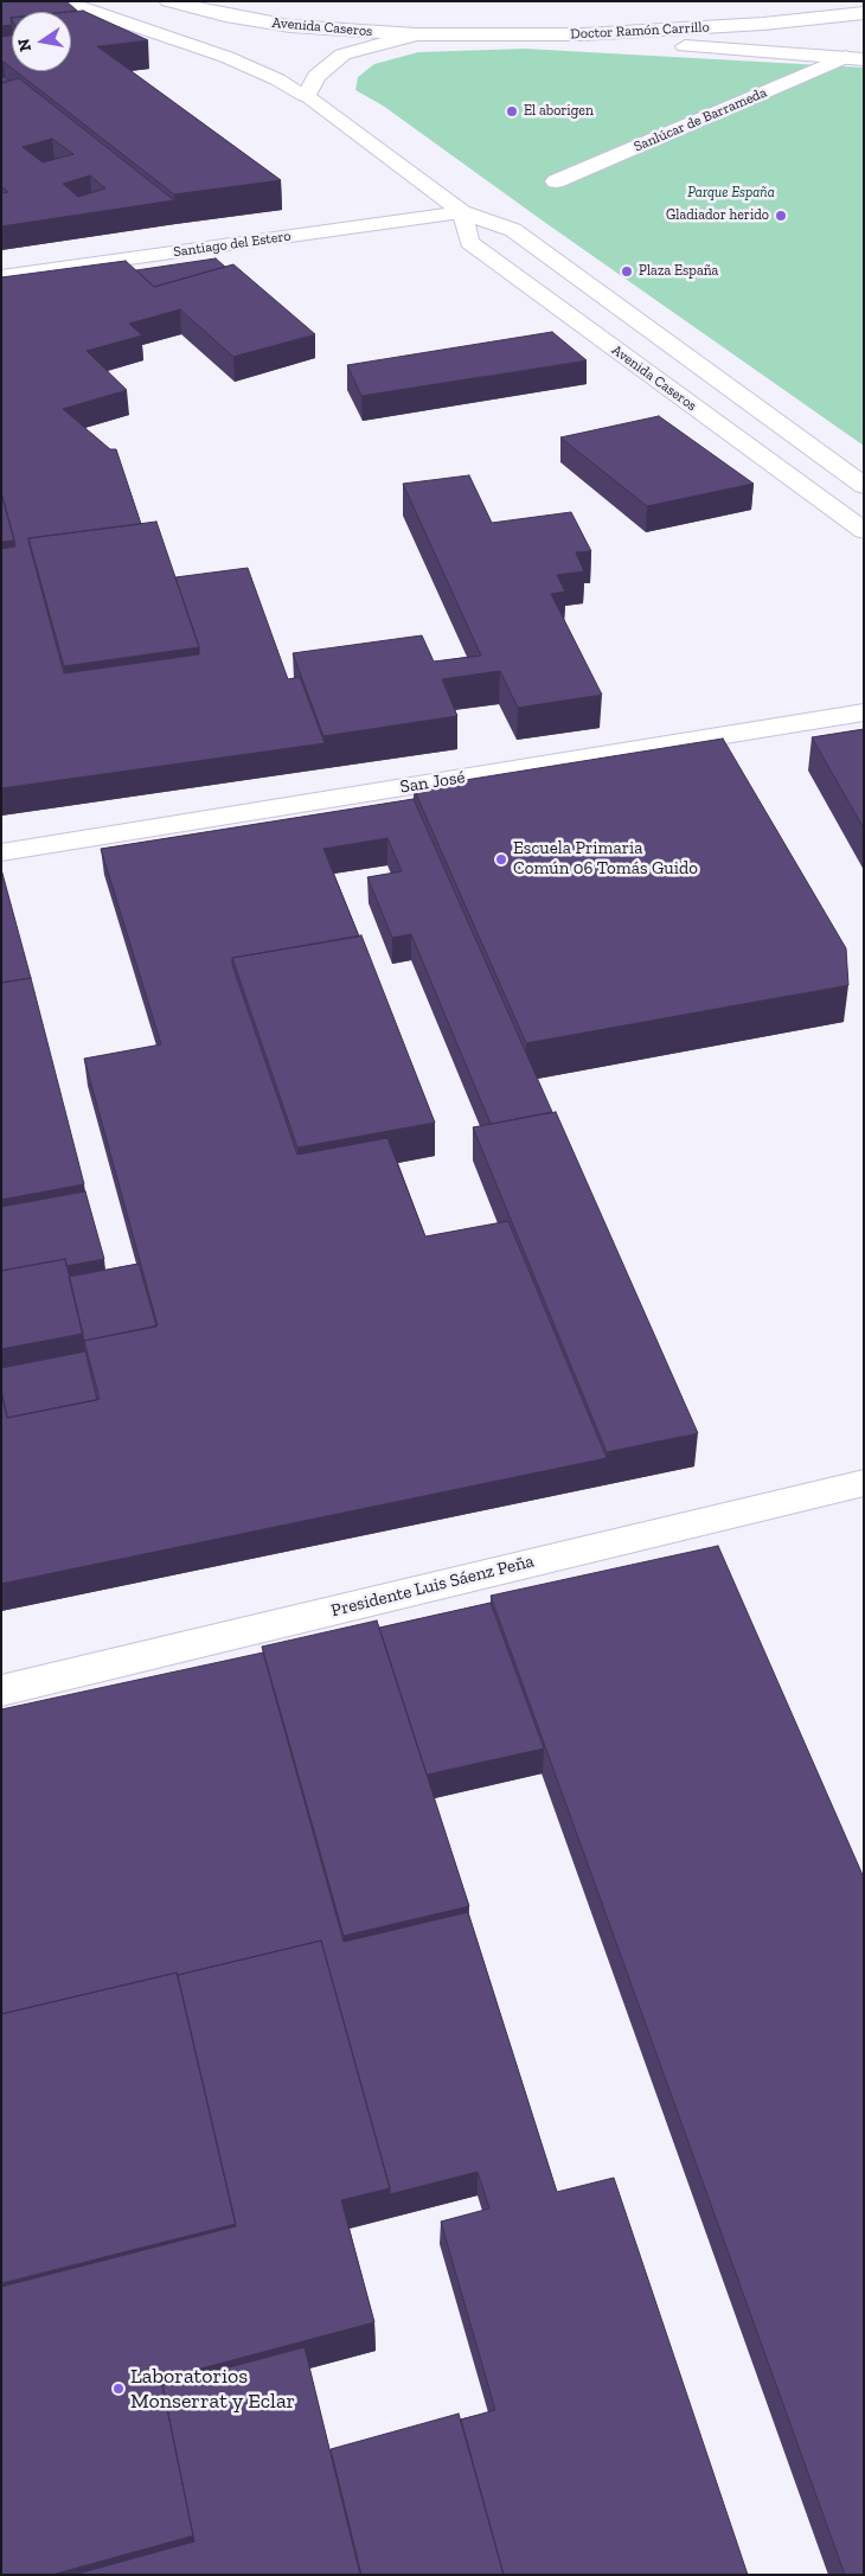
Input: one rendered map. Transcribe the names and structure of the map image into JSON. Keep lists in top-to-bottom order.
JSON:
{
  "streets": {
    "main road": [
      "Avenida Caseros",
      "Doctor Ramón Carrillo",
      "Sanlúcar de Barrameda",
      "Santiago del Estero",
      "San José",
      "Presidente Luis Sáenz Peña"
    ]
  },
  "crossings": [
    ["Avenida Caseros", "Doctor Ramón Carrillo"],
    ["Avenida Caseros", "Santiago del Estero"]
  ],
  "parks": ["Parque España"],
  "places": [
    "El aborigen",
    "Gladiador herido",
    "Plaza España",
    "Escuela Primaria Común 06 Tomás Guido",
    "Laboratorios Monserrat y Eclar"
  ],
  "north": "left"
}
